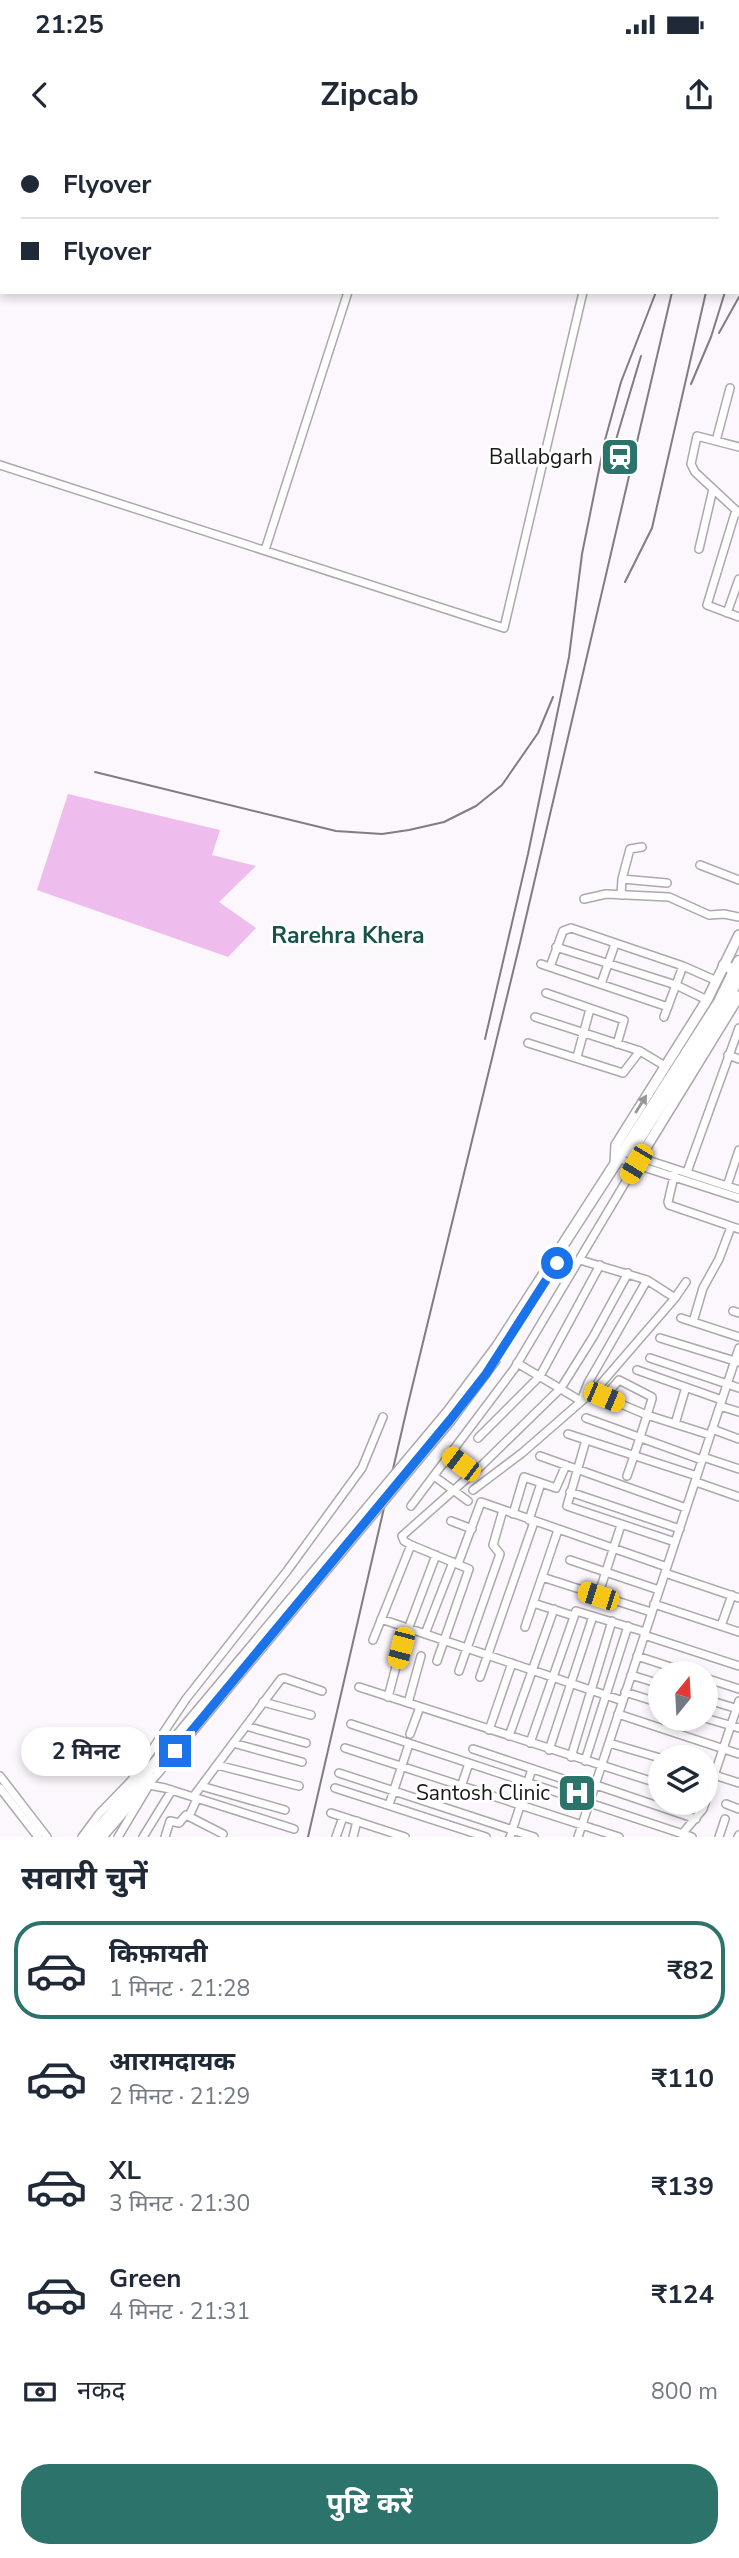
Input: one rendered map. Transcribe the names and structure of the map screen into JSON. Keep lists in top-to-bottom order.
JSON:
{
  "districts": ["Rarehra Khera"],
  "places": {
    "station": ["Ballabgarh"],
    "hospital": ["Santosh Clinic"]
  },
  "north": "top",
  "page": {
    "status": "21:25",
    "header": "Zipcab",
    "banner": ["Flyover", "Flyover"],
    "bubble": "2 मिनट",
    "heading": "सवारी चुनें",
    "list": [
      {
        "name": "किफ़ायती",
        "note": "1 मिनट · 21:28",
        "value": "₹82"
      },
      {
        "name": "आरामदायक",
        "note": "2 मिनट · 21:29",
        "value": "₹110"
      },
      {
        "name": "XL",
        "note": "3 मिनट · 21:30",
        "value": "₹139"
      },
      {
        "name": "Green",
        "note": "4 मिनट · 21:31",
        "value": "₹124"
      }
    ],
    "pay": ["नकद", "800 m"],
    "buttons": "पुष्टि करें"
  }
}
